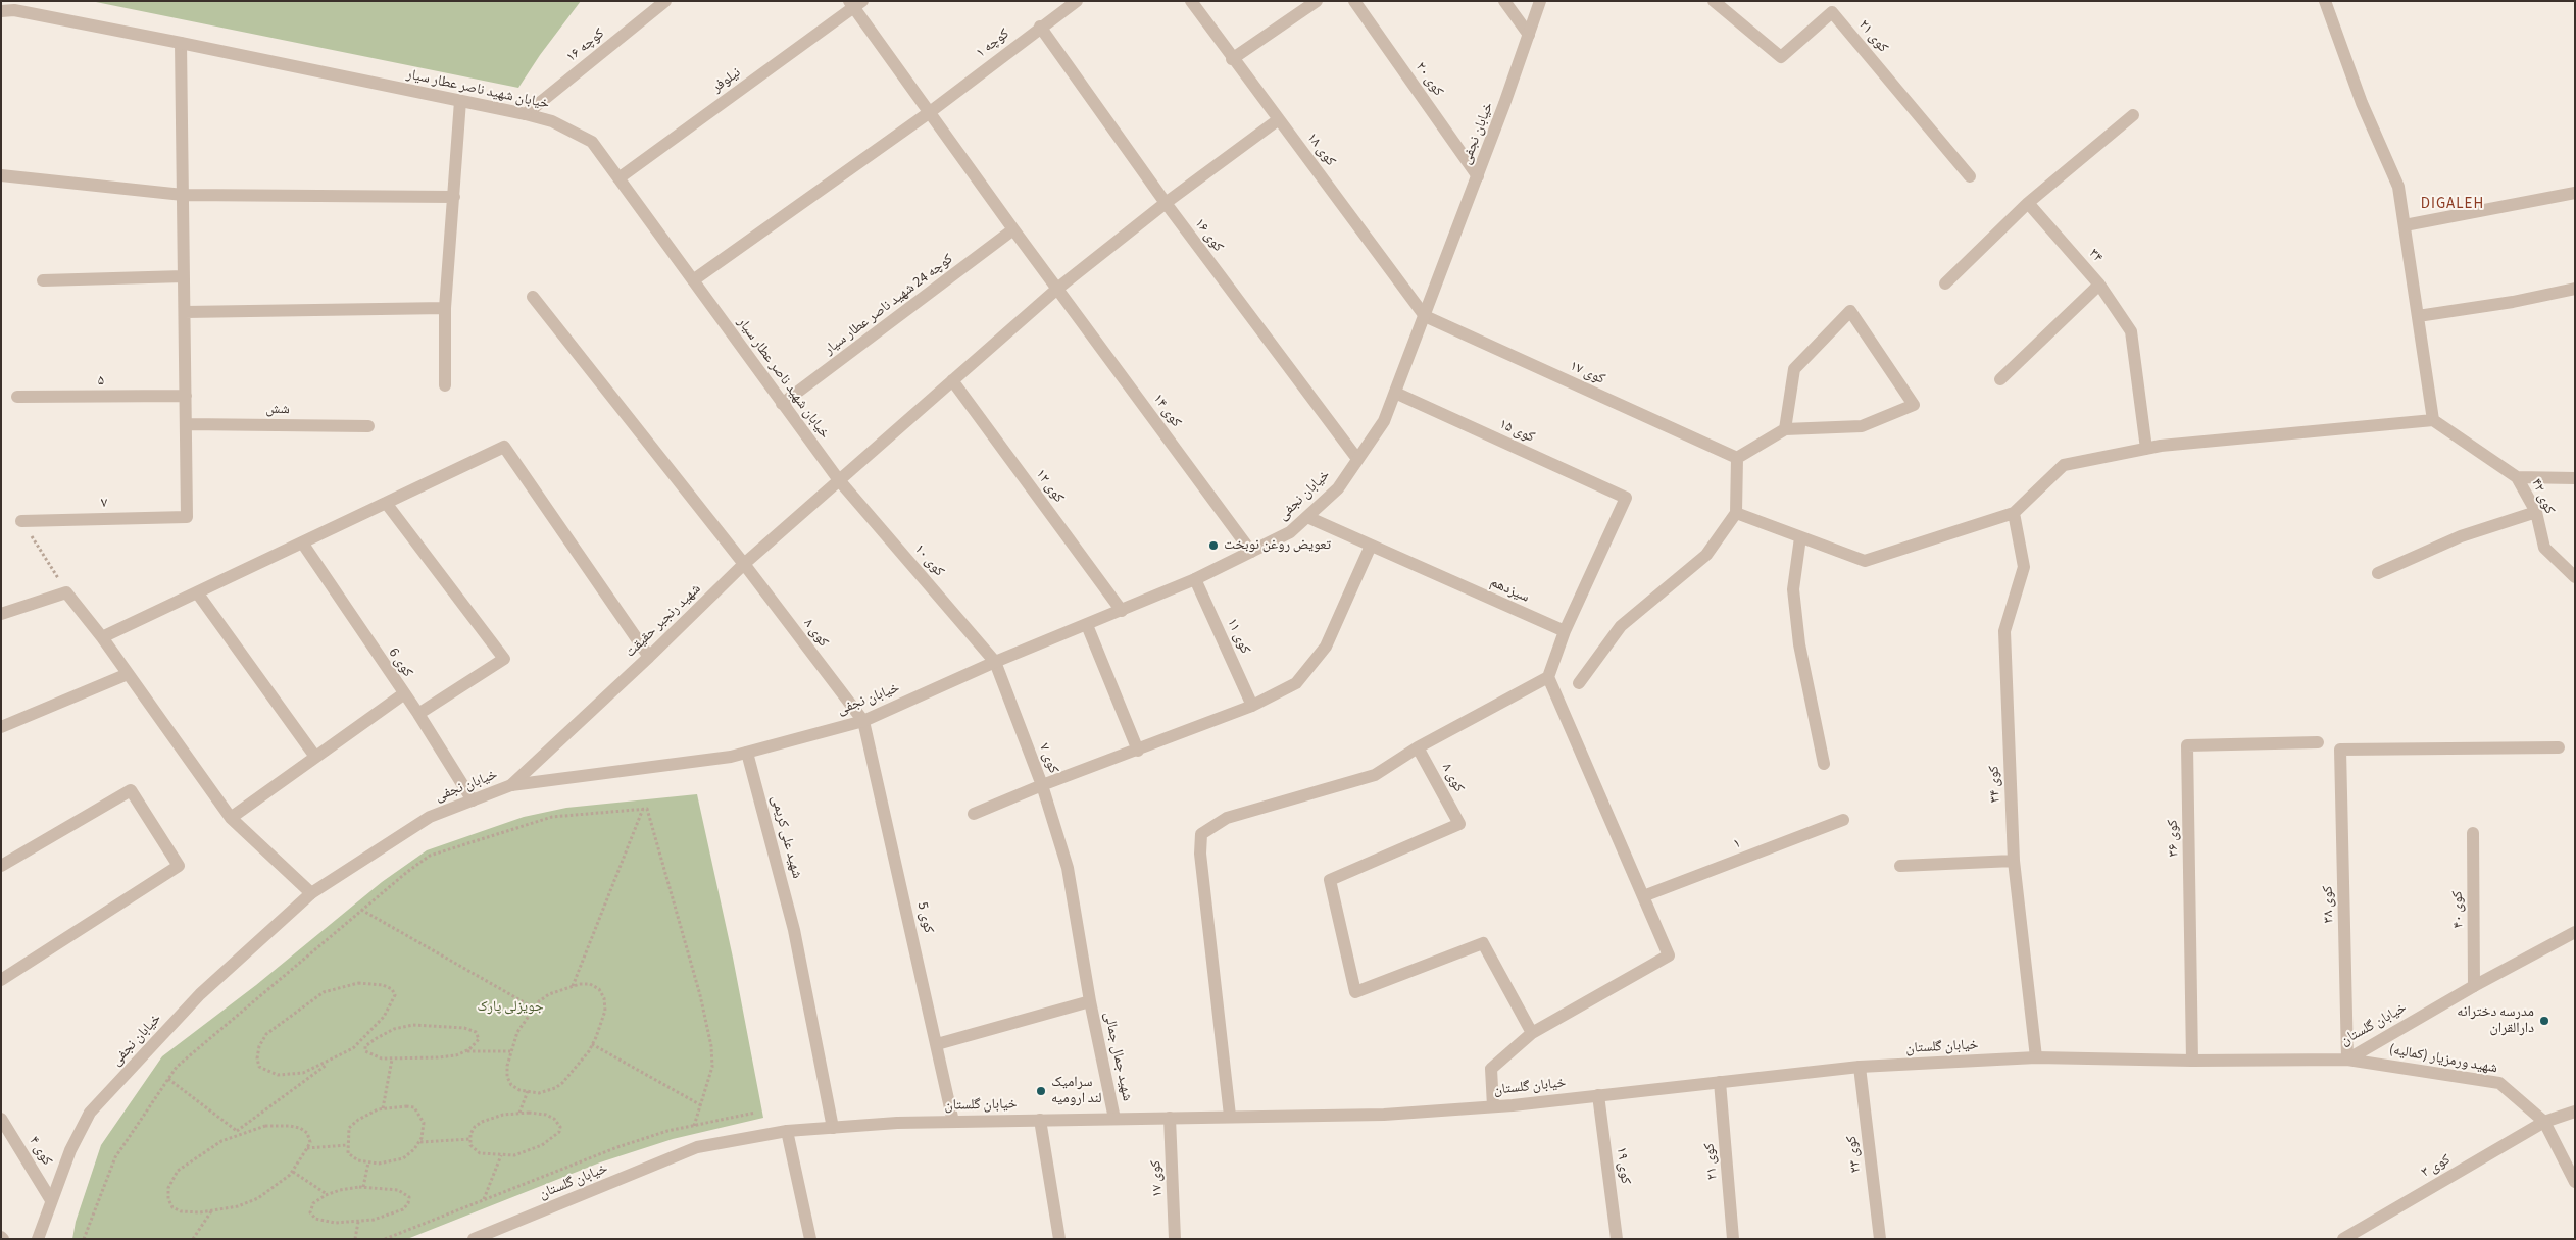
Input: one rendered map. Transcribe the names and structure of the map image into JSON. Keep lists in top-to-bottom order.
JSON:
{
  "streets": {
    "street": [
      "کوی ۲۱",
      "کوچه ۱",
      "کوچه ۱۶",
      "کوی ۲۰",
      "نیلوفر",
      "خیابان شهید ناصر عطار سیار",
      "خیابان نجفی",
      "کوی ۱۸",
      "کوی ۱۶",
      "۳۴",
      "کوچه 24 شهید ناصر عطار سیار",
      "کوی ۱۷",
      "۵",
      "شش",
      "کوی ۱۴",
      "کوی ۱۵",
      "کوی ۱۲",
      "کوی ۴۲",
      "۷",
      "کوی ۱۰",
      "سیزدهم",
      "شهید رنجبر حقیقت",
      "کوی ۸",
      "کوی ۱۱",
      "کوی 6",
      "کوی ۷",
      "کوی ۳۴",
      "شهید علی کریمی",
      "کوی ۳۶",
      "۱",
      "کوی ۳۸",
      "کوی ۴۰",
      "کوی 5",
      "خیابان گلستان",
      "شهید جمال جمالی",
      "شهید ورمزیار (کمالیه)",
      "کوی ۴",
      "کوی ۲۳",
      "کوی ۱۹",
      "کوی ۳"
    ]
  },
  "crossings": [
    ["کوی ۲۱", "خیابان گلستان"],
    ["کوچه ۱", "خیابان شهید ناصر عطار سیار"],
    ["کوچه ۱", "کوی ۱۶"],
    ["کوچه ۱", "کوی ۱۴"],
    ["کوچه ۱۶", "خیابان شهید ناصر عطار سیار"],
    ["کوی ۲۰", "خیابان نجفی"],
    ["نیلوفر", "خیابان شهید ناصر عطار سیار"],
    ["نیلوفر", "کوی ۱۴"],
    ["خیابان شهید ناصر عطار سیار", "کوچه 24 شهید ناصر عطار سیار"],
    ["خیابان شهید ناصر عطار سیار", "کوی ۱۰"],
    ["خیابان شهید ناصر عطار سیار", "شهید رنجبر حقیقت"],
    ["خیابان نجفی", "کوی ۱۸"],
    ["خیابان نجفی", "کوی ۱۶"],
    ["خیابان نجفی", "کوی ۱۷"],
    ["خیابان نجفی", "کوی ۱۴"],
    ["خیابان نجفی", "کوی ۱۵"],
    ["خیابان نجفی", "کوی ۱۲"],
    ["خیابان نجفی", "کوی ۱۰"],
    ["خیابان نجفی", "سیزدهم"],
    ["خیابان نجفی", "شهید رنجبر حقیقت"],
    ["خیابان نجفی", "کوی ۸"],
    ["خیابان نجفی", "کوی ۱۱"],
    ["خیابان نجفی", "کوی 6"],
    ["خیابان نجفی", "کوی ۷"],
    ["خیابان نجفی", "شهید علی کریمی"],
    ["خیابان نجفی", "کوی 5"],
    ["خیابان نجفی", "کوی ۴"],
    ["کوی ۱۸", "کوی ۱۷"],
    ["کوی ۱۸", "شهید رنجبر حقیقت"],
    ["کوی ۱۶", "شهید رنجبر حقیقت"],
    ["کوچه 24 شهید ناصر عطار سیار", "کوی ۱۴"],
    ["کوی ۱۷", "خیابان گلستان"],
    ["شش", "۷"],
    ["کوی ۱۴", "شهید رنجبر حقیقت"],
    ["کوی ۱۵", "سیزدهم"],
    ["کوی ۱۲", "شهید رنجبر حقیقت"],
    ["کوی ۱۰", "شهید رنجبر حقیقت"],
    ["کوی ۱۰", "کوی ۷"],
    ["شهید رنجبر حقیقت", "کوی ۸"],
    ["کوی ۸", "کوی 5"],
    ["کوی ۷", "شهید جمال جمالی"],
    ["کوی ۳۴", "خیابان گلستان"],
    ["شهید علی کریمی", "خیابان گلستان"],
    ["کوی ۳۶", "خیابان گلستان"],
    ["کوی ۳۸", "خیابان گلستان"],
    ["کوی ۳۸", "شهید ورمزیار (کمالیه)"],
    ["کوی ۴۰", "خیابان گلستان"],
    ["کوی 5", "خیابان گلستان"],
    ["خیابان گلستان", "شهید جمال جمالی"],
    ["خیابان گلستان", "شهید ورمزیار (کمالیه)"],
    ["خیابان گلستان", "کوی ۲۳"],
    ["خیابان گلستان", "کوی ۱۹"],
    ["شهید ورمزیار (کمالیه)", "کوی ۳"]
  ],
  "districts": ["DIGALEH"],
  "parks": ["جویزلی پارک"],
  "places": ["تعویض روغن نوبخت", "مدرسه دخترانه دارالقران", "سرامیک لند ارومیه"]
}
